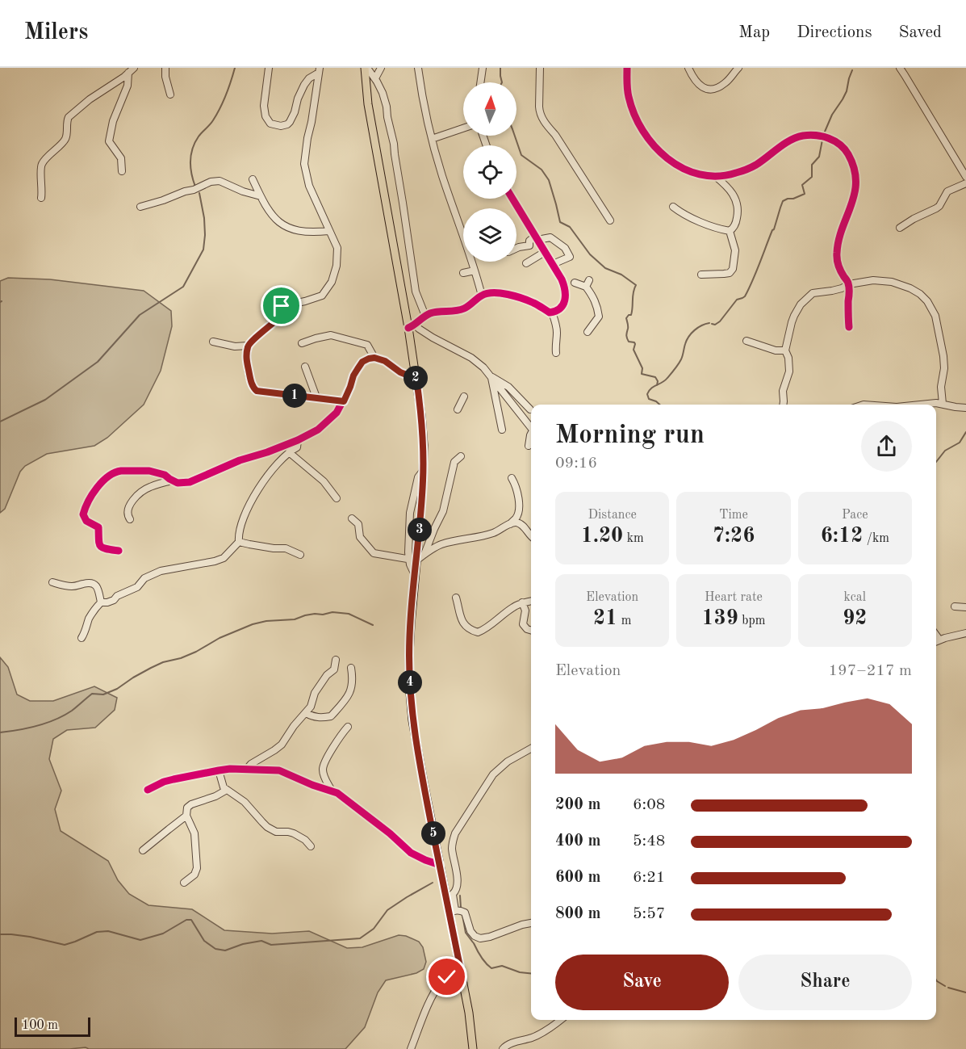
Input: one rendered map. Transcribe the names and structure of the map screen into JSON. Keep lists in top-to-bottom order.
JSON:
{
  "scale_bar": "100 m",
  "north": "top",
  "page": {
    "header": "Milers",
    "nav": ["Map", "Directions", "Saved"],
    "pins": [
      "2",
      "1",
      "3",
      "4",
      "5"
    ],
    "heading": ["Morning run", "09:16"],
    "stats": [
      ["Distance", "1.20 km"],
      ["Time", "7:26"],
      ["Pace", "6:12 /km"],
      ["Elevation", "21 m"],
      ["Heart rate", "139 bpm"],
      ["kcal", "92"]
    ],
    "chart": ["Elevation", "197–217 m"],
    "list": [
      {
        "name": "200 m",
        "note": "6:08"
      },
      {
        "name": "400 m",
        "note": "5:48"
      },
      {
        "name": "600 m",
        "note": "6:21"
      },
      {
        "name": "800 m",
        "note": "5:57"
      }
    ],
    "buttons": ["Save", "Share"],
    "scale": "100 m"
  }
}
